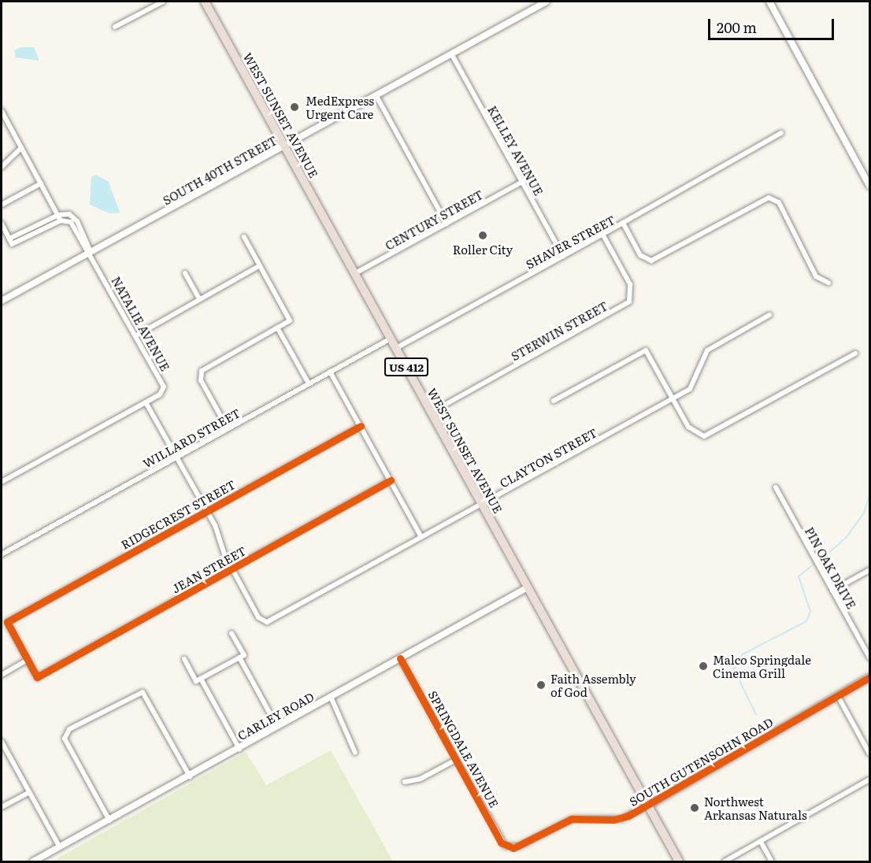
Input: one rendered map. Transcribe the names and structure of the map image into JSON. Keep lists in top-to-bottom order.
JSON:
{
  "streets": {
    "highway": ["WEST SUNSET AVENUE", "US 412"],
    "street": [
      "KELLEY AVENUE",
      "SOUTH 40TH STREET",
      "CENTURY STREET",
      "SHAVER STREET",
      "NATALIE AVENUE",
      "STERWIN STREET",
      "WILLARD STREET",
      "CLAYTON STREET",
      "RIDGECREST STREET",
      "PIN OAK DRIVE",
      "JEAN STREET",
      "CARLEY ROAD",
      "SPRINGDALE AVENUE",
      "SOUTH GUTENSOHN ROAD"
    ]
  },
  "crossings": [
    ["WEST SUNSET AVENUE", "SOUTH 40TH STREET"],
    ["WEST SUNSET AVENUE", "CENTURY STREET"],
    ["WEST SUNSET AVENUE", "SHAVER STREET"],
    ["WEST SUNSET AVENUE", "STERWIN STREET"],
    ["WEST SUNSET AVENUE", "WILLARD STREET"],
    ["WEST SUNSET AVENUE", "CLAYTON STREET"],
    ["WEST SUNSET AVENUE", "CARLEY ROAD"],
    ["WEST SUNSET AVENUE", "SOUTH GUTENSOHN ROAD"],
    ["KELLEY AVENUE", "SOUTH 40TH STREET"],
    ["KELLEY AVENUE", "CENTURY STREET"],
    ["KELLEY AVENUE", "SHAVER STREET"],
    ["SOUTH 40TH STREET", "NATALIE AVENUE"],
    ["SHAVER STREET", "STERWIN STREET"],
    ["CLAYTON STREET", "JEAN STREET"],
    ["RIDGECREST STREET", "JEAN STREET"],
    ["CARLEY ROAD", "SPRINGDALE AVENUE"],
    ["SPRINGDALE AVENUE", "SOUTH GUTENSOHN ROAD"]
  ],
  "places": [
    "MedExpress Urgent Care",
    "Roller City",
    "Malco Springdale Cinema Grill",
    "Faith Assembly of God",
    "Northwest Arkansas Naturals"
  ],
  "scale_bar": "200 m"
}
